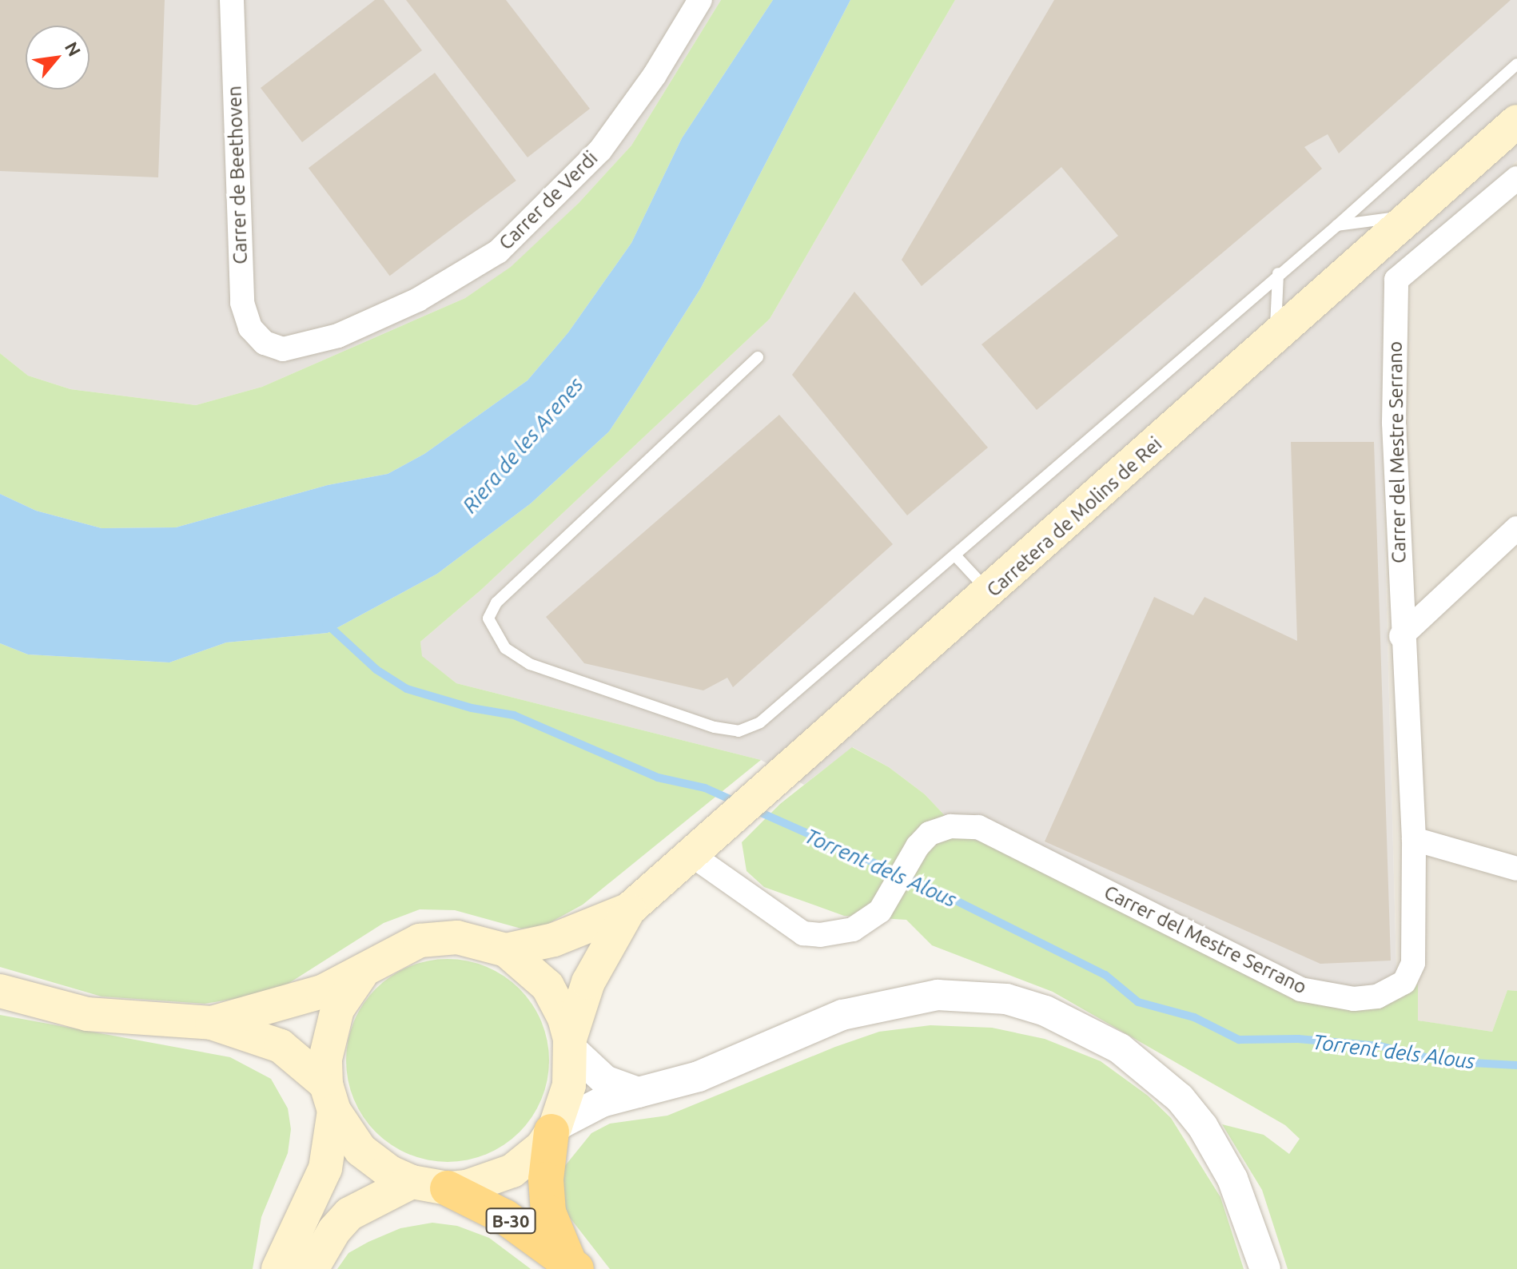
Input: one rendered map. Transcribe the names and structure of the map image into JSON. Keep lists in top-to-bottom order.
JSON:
{
  "streets": {
    "highway": ["B-30"],
    "main road": ["Carretera de Molins de Rei"],
    "street": ["Carrer de Beethoven", "Carrer de Verdi", "Carrer del Mestre Serrano"]
  },
  "crossings": [
    ["Carrer de Beethoven", "Carrer de Verdi"],
    ["Carrer del Mestre Serrano", "Carretera de Molins de Rei"]
  ],
  "water": ["Riera de les Arenes", "Torrent dels Alous"],
  "north": "top right"
}
